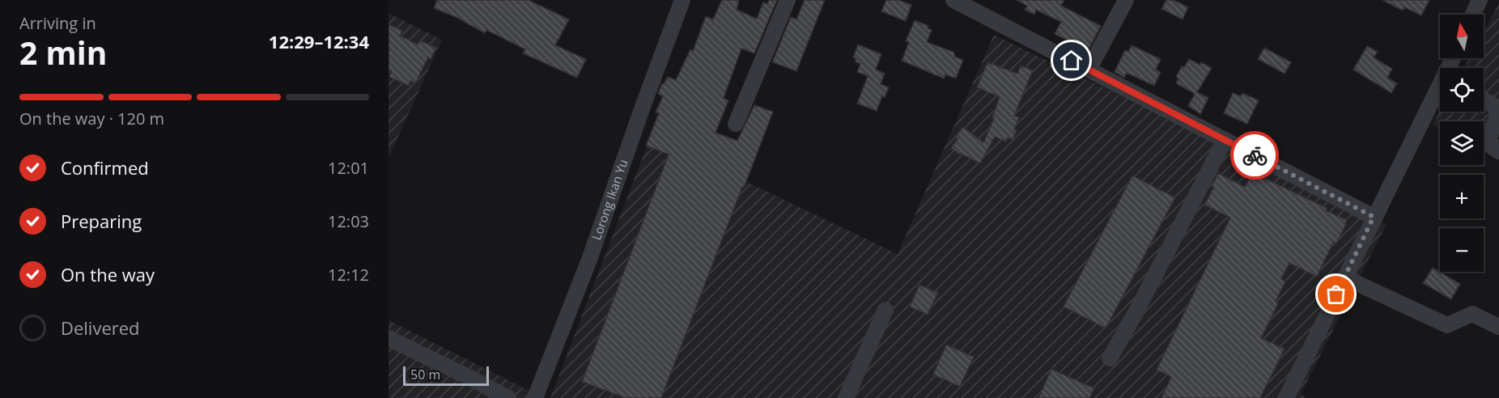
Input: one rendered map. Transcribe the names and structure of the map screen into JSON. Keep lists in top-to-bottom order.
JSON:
{
  "streets": {
    "street": ["Lorong Ikan Yu"]
  },
  "scale_bar": "50 m",
  "north": "top",
  "page": {
    "heading": ["2 min", "Arriving in", "12:29–12:34"],
    "map_buttons": ["+", "−"],
    "bar": "On the way · 120 m",
    "list": [
      ["Confirmed", "12:01"],
      ["Preparing", "12:03"],
      ["On the way", "12:12"],
      "Delivered"
    ],
    "scale": "50 m"
  }
}
